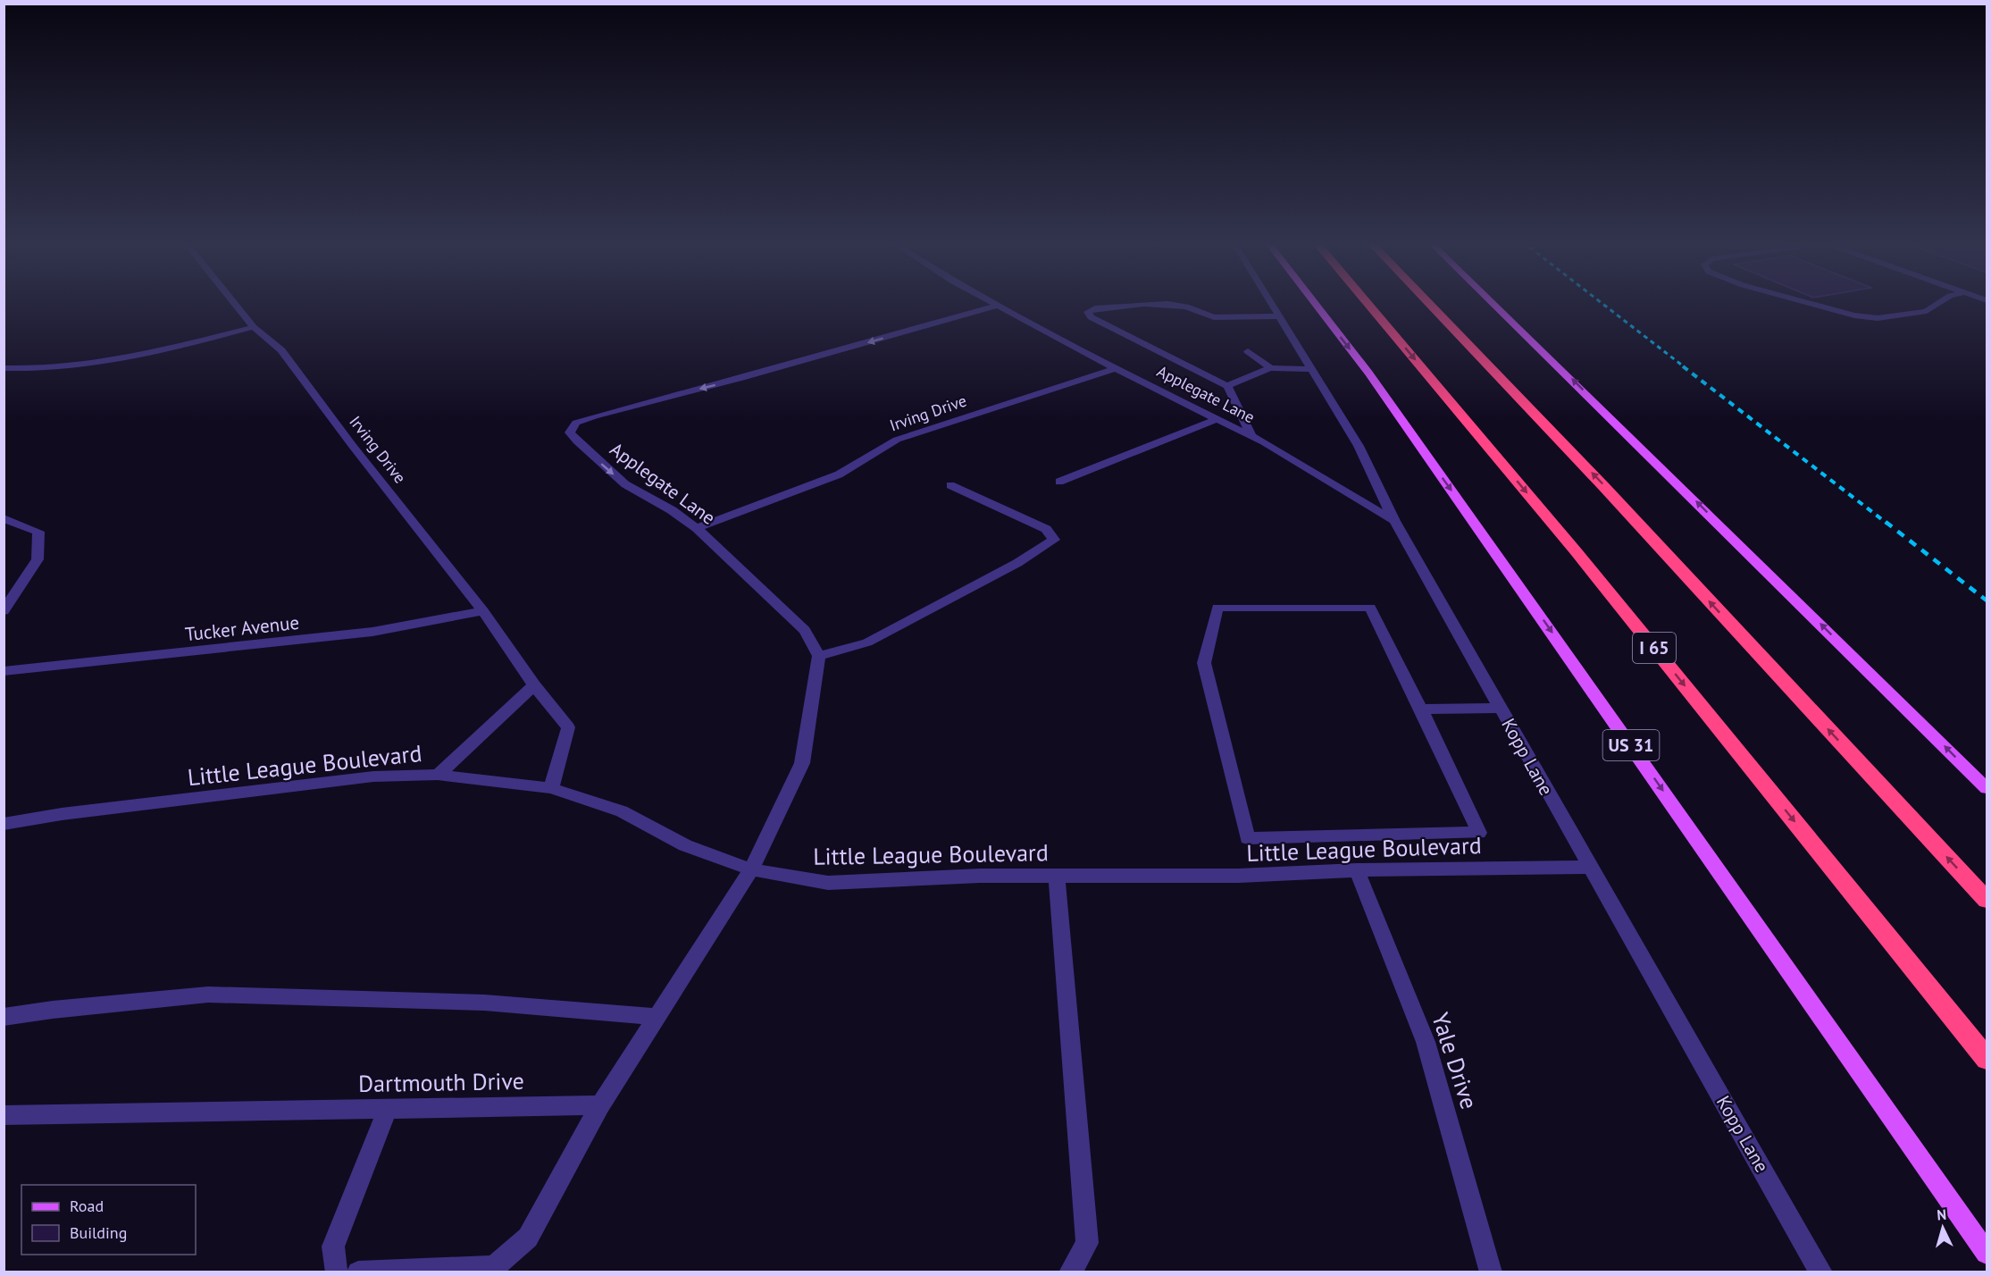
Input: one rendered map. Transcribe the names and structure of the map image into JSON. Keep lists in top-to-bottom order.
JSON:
{
  "streets": {
    "highway": ["I 65"],
    "main road": ["US 31"],
    "street": [
      "Applegate Lane",
      "Irving Drive",
      "Tucker Avenue",
      "Kopp Lane",
      "Little League Boulevard",
      "Yale Drive",
      "Dartmouth Drive"
    ]
  },
  "crossings": [
    ["Applegate Lane", "Irving Drive"],
    ["Applegate Lane", "Kopp Lane"],
    ["Irving Drive", "Tucker Avenue"],
    ["Irving Drive", "Little League Boulevard"],
    ["Kopp Lane", "Little League Boulevard"],
    ["Little League Boulevard", "Yale Drive"]
  ],
  "legend": ["Road", "Building"],
  "north": "top"
}
